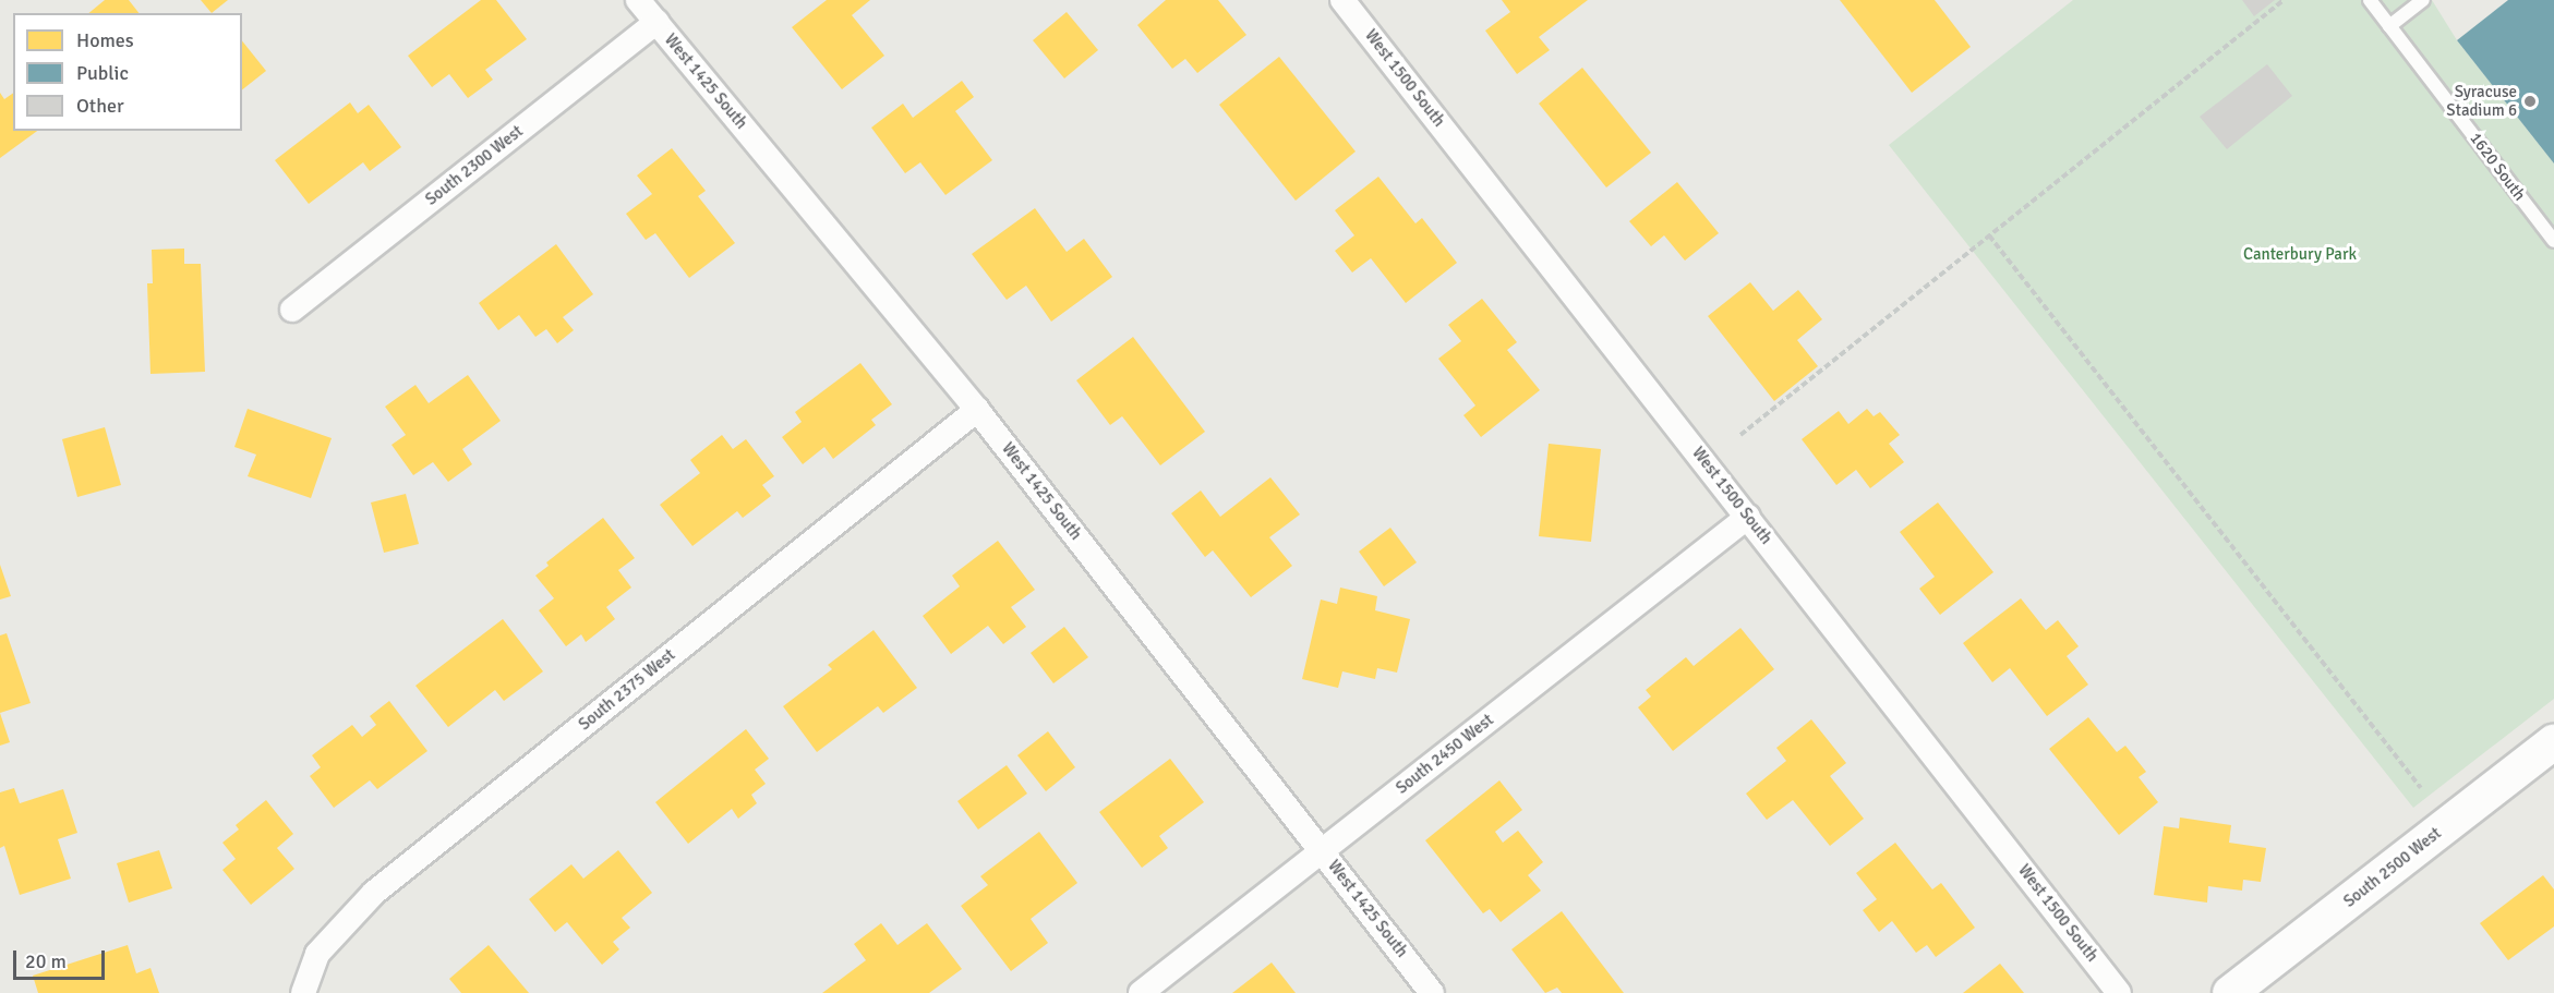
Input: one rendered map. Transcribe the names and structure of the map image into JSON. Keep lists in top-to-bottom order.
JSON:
{
  "streets": {
    "street": [
      "West 1500 South",
      "West 1425 South",
      "South 2300 West",
      "South 2375 West",
      "South 2450 West",
      "South 2500 West"
    ],
    "lane": ["1620 South"]
  },
  "crossings": [
    ["West 1500 South", "South 2450 West"],
    ["West 1425 South", "South 2300 West"],
    ["West 1425 South", "South 2375 West"],
    ["West 1425 South", "South 2450 West"]
  ],
  "parks": ["Canterbury Park"],
  "places": ["Syracuse Stadium 6"],
  "legend": ["Homes", "Public", "Other"],
  "scale_bar": "20 m"
}
